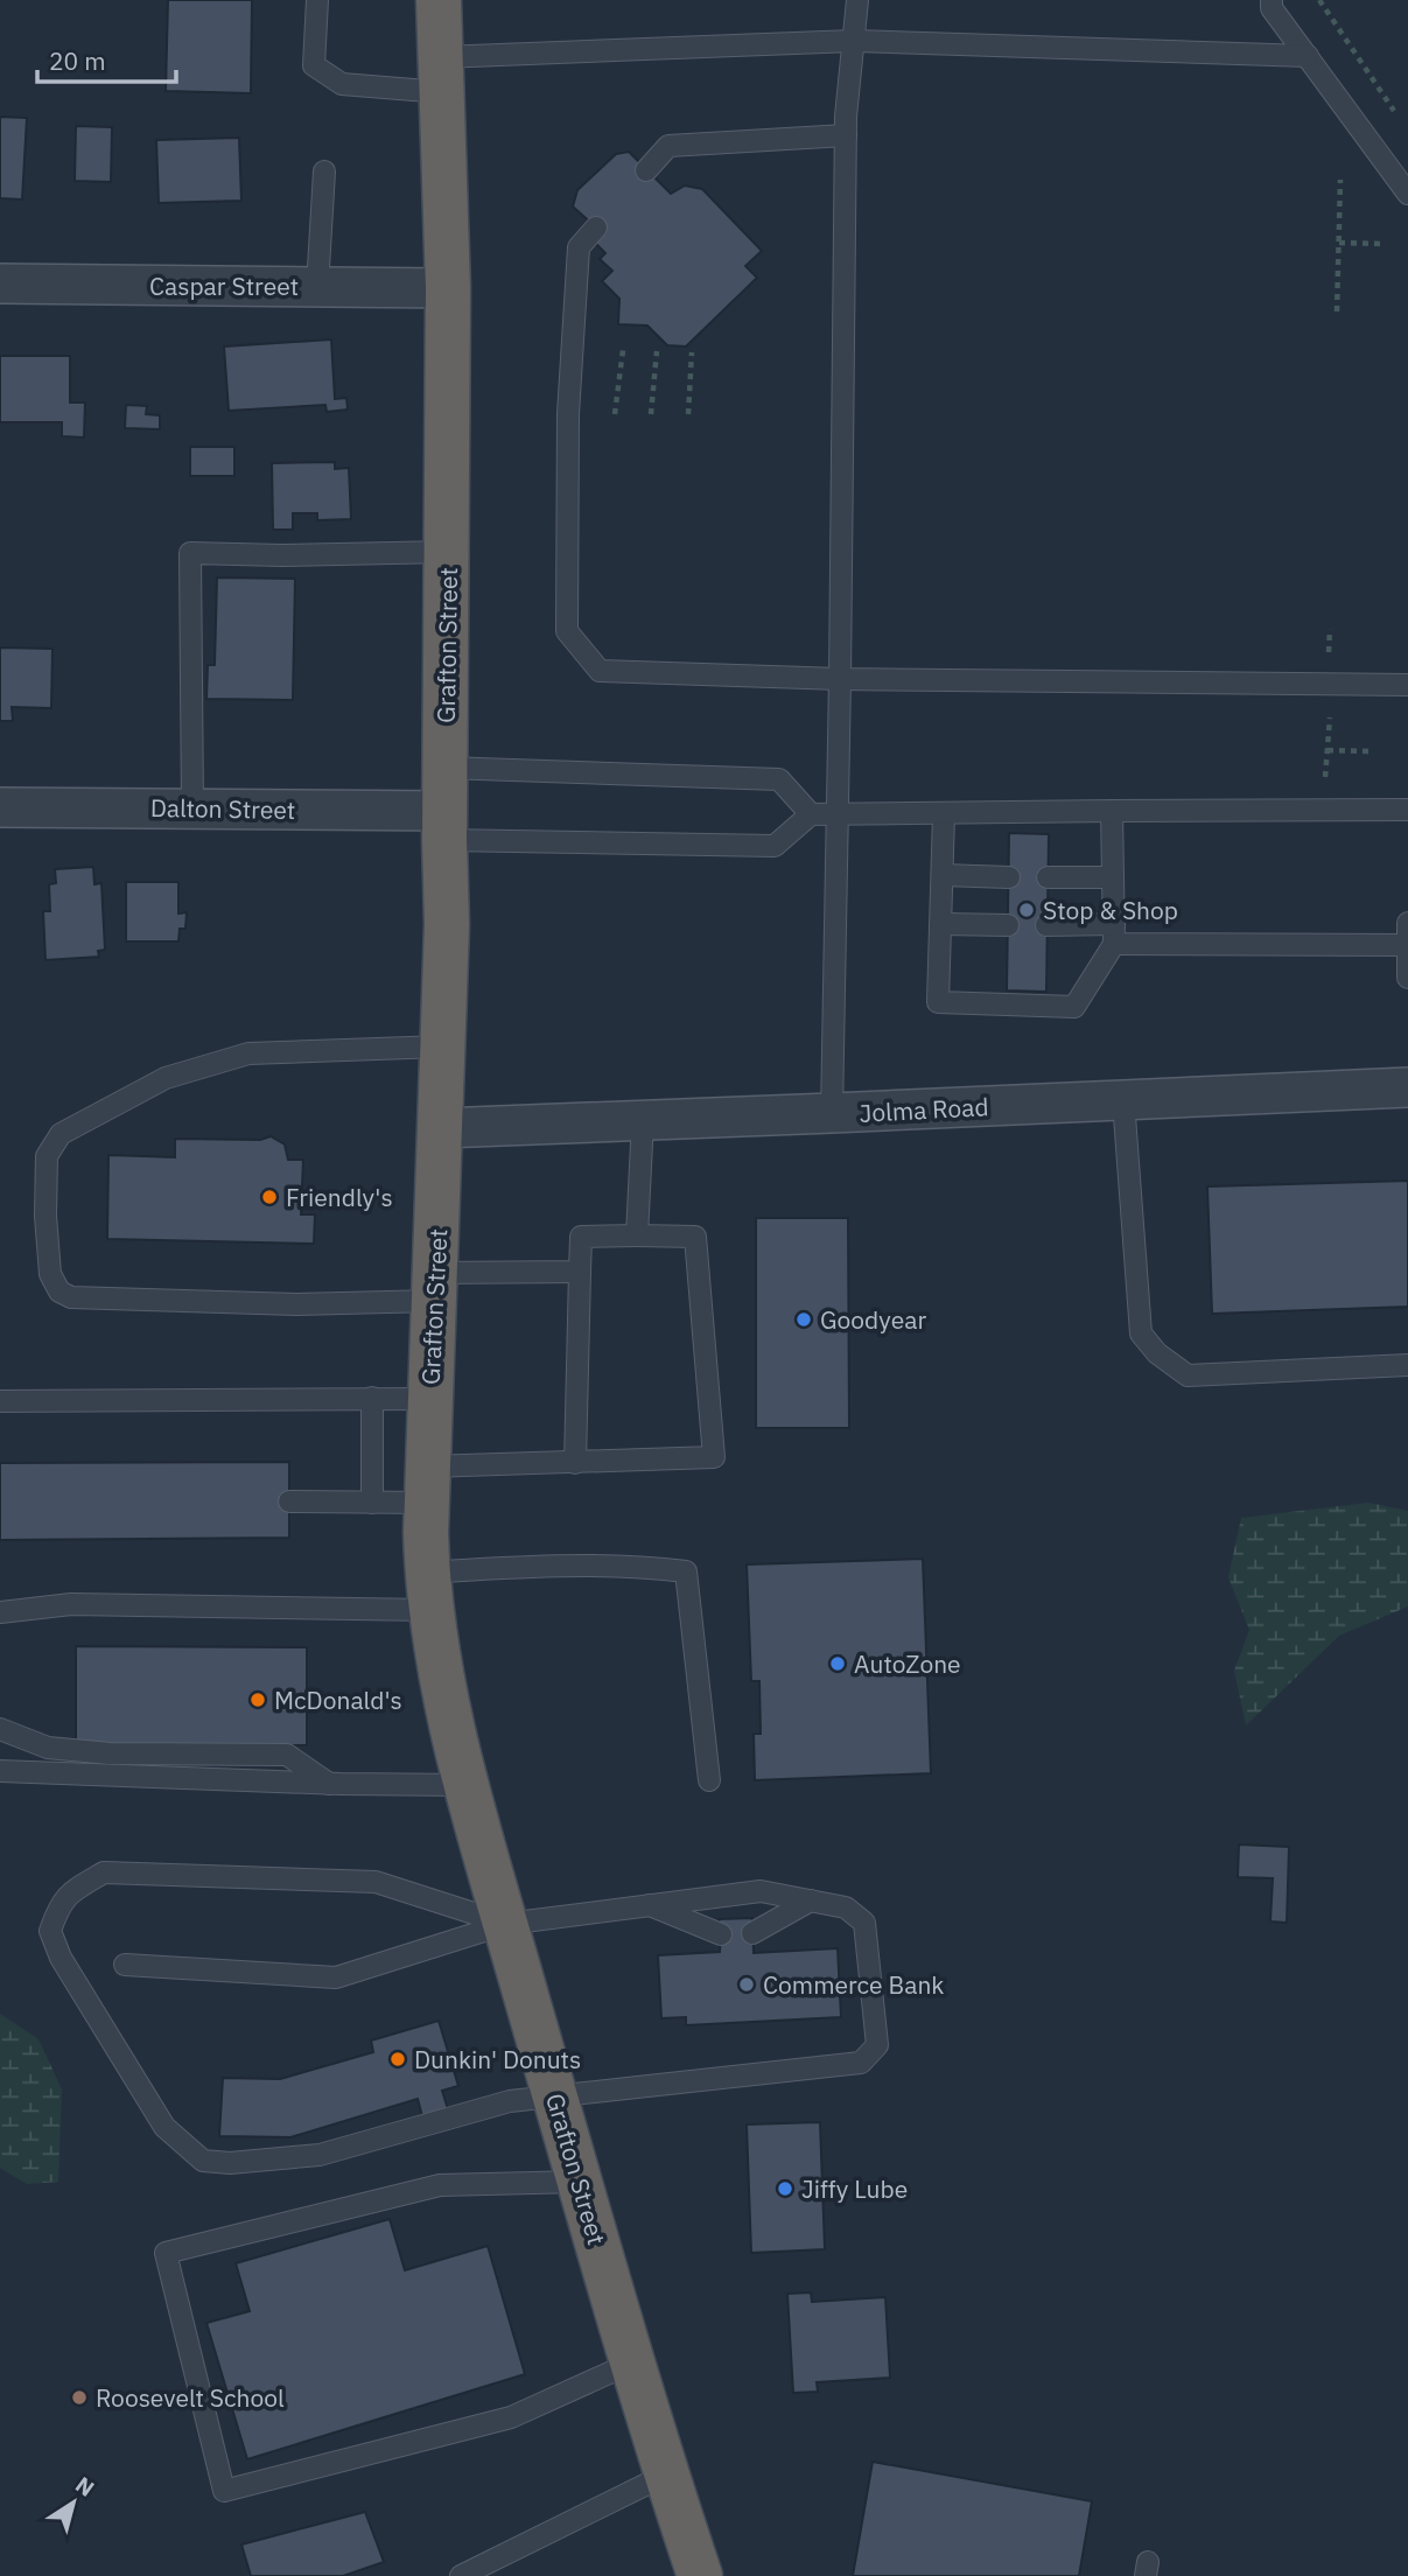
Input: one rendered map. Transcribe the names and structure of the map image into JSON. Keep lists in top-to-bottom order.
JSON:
{
  "streets": {
    "highway": ["Grafton Street"],
    "street": ["Caspar Street", "Dalton Street", "Jolma Road"]
  },
  "crossings": [
    ["Caspar Street", "Grafton Street"],
    ["Grafton Street", "Dalton Street"],
    ["Grafton Street", "Jolma Road"]
  ],
  "places": [
    "Stop & Shop",
    "Friendly's",
    "Goodyear",
    "AutoZone",
    "McDonald's",
    "Commerce Bank",
    "Dunkin' Donuts",
    "Jiffy Lube",
    "Roosevelt School"
  ],
  "scale_bar": "20 m",
  "north": "top right"
}
